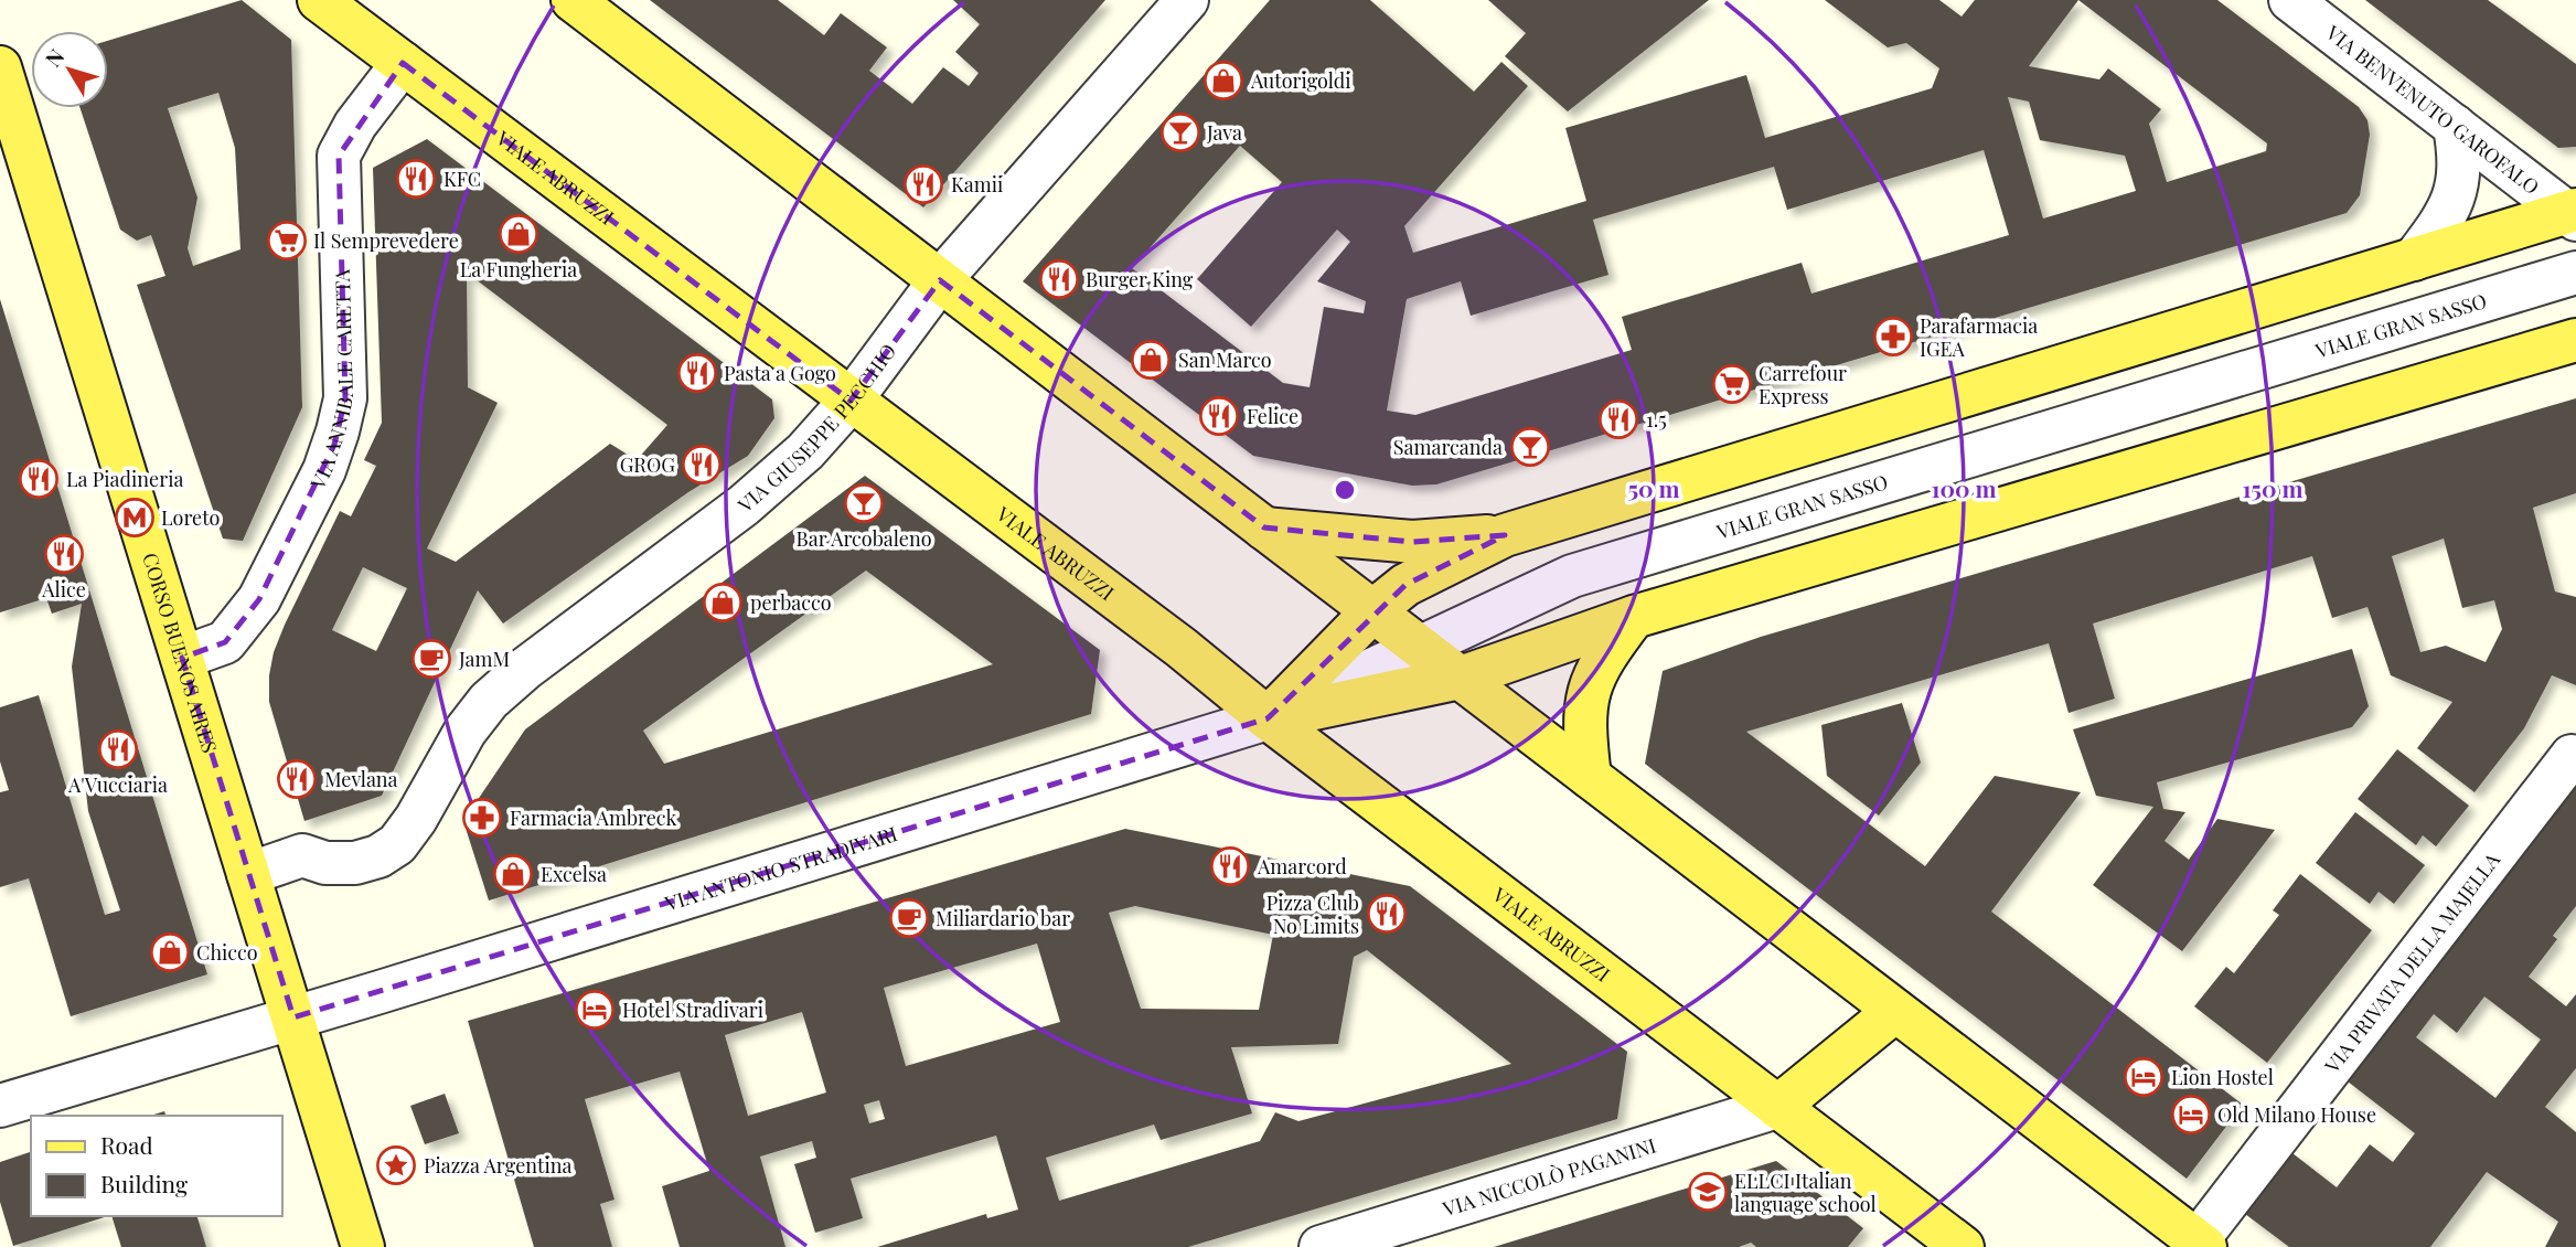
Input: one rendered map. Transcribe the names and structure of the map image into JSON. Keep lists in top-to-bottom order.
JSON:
{
  "streets": {
    "main road": ["VIALE ABRUZZI", "CORSO BUENOS AIRES"],
    "street": [
      "VIA BENVENUTO GAROFALO",
      "VIALE GRAN SASSO",
      "VIA ANNIBALE CARETTA",
      "VIA GIUSEPPE PECCHIO",
      "VIA ANTONIO STRADIVARI",
      "VIA PRIVATA DELLA MAJELLA",
      "VIA NICCOLÒ PAGANINI"
    ]
  },
  "crossings": [
    ["VIALE ABRUZZI", "VIALE GRAN SASSO"],
    ["VIALE ABRUZZI", "VIA ANNIBALE CARETTA"],
    ["VIALE ABRUZZI", "VIA GIUSEPPE PECCHIO"],
    ["VIALE ABRUZZI", "VIA ANTONIO STRADIVARI"],
    ["VIALE ABRUZZI", "VIA NICCOLÒ PAGANINI"],
    ["VIALE GRAN SASSO", "VIA ANTONIO STRADIVARI"],
    ["VIA ANNIBALE CARETTA", "CORSO BUENOS AIRES"],
    ["VIA GIUSEPPE PECCHIO", "CORSO BUENOS AIRES"],
    ["CORSO BUENOS AIRES", "VIA ANTONIO STRADIVARI"]
  ],
  "places": {
    "shop": [
      "Autorigoldi",
      "La Fungheria",
      "San Marco",
      "perbacco",
      "Excelsa",
      "Chicco"
    ],
    "bar": ["Java", "Samarcanda", "Bar Arcobaleno"],
    "restaurant": [
      "KFC",
      "Kamii",
      "Burger King",
      "Pasta a Gogo",
      "Felice",
      "1.5",
      "GROG",
      "La Piadineria",
      "Alice",
      "A'Vucciaria",
      "Mevlana",
      "Amarcord",
      "Pizza Club No Limits"
    ],
    "supermarket": ["Il Semprevedere", "Carrefour Express"],
    "pharmacy": ["Parafarmacia IGEA", "Farmacia Ambreck"],
    "metro station": ["Loreto"],
    "cafe": ["JamM", "Miliardario bar"],
    "hotel": ["Hotel Stradivari", "Lion Hostel", "Old Milano House"],
    "place": ["Piazza Argentina"],
    "school or university": ["ELLCI Italian language school"]
  },
  "legend": ["Road", "Building"],
  "north": "top left",
  "rings": ["50 m", "100 m", "150 m"]
}
